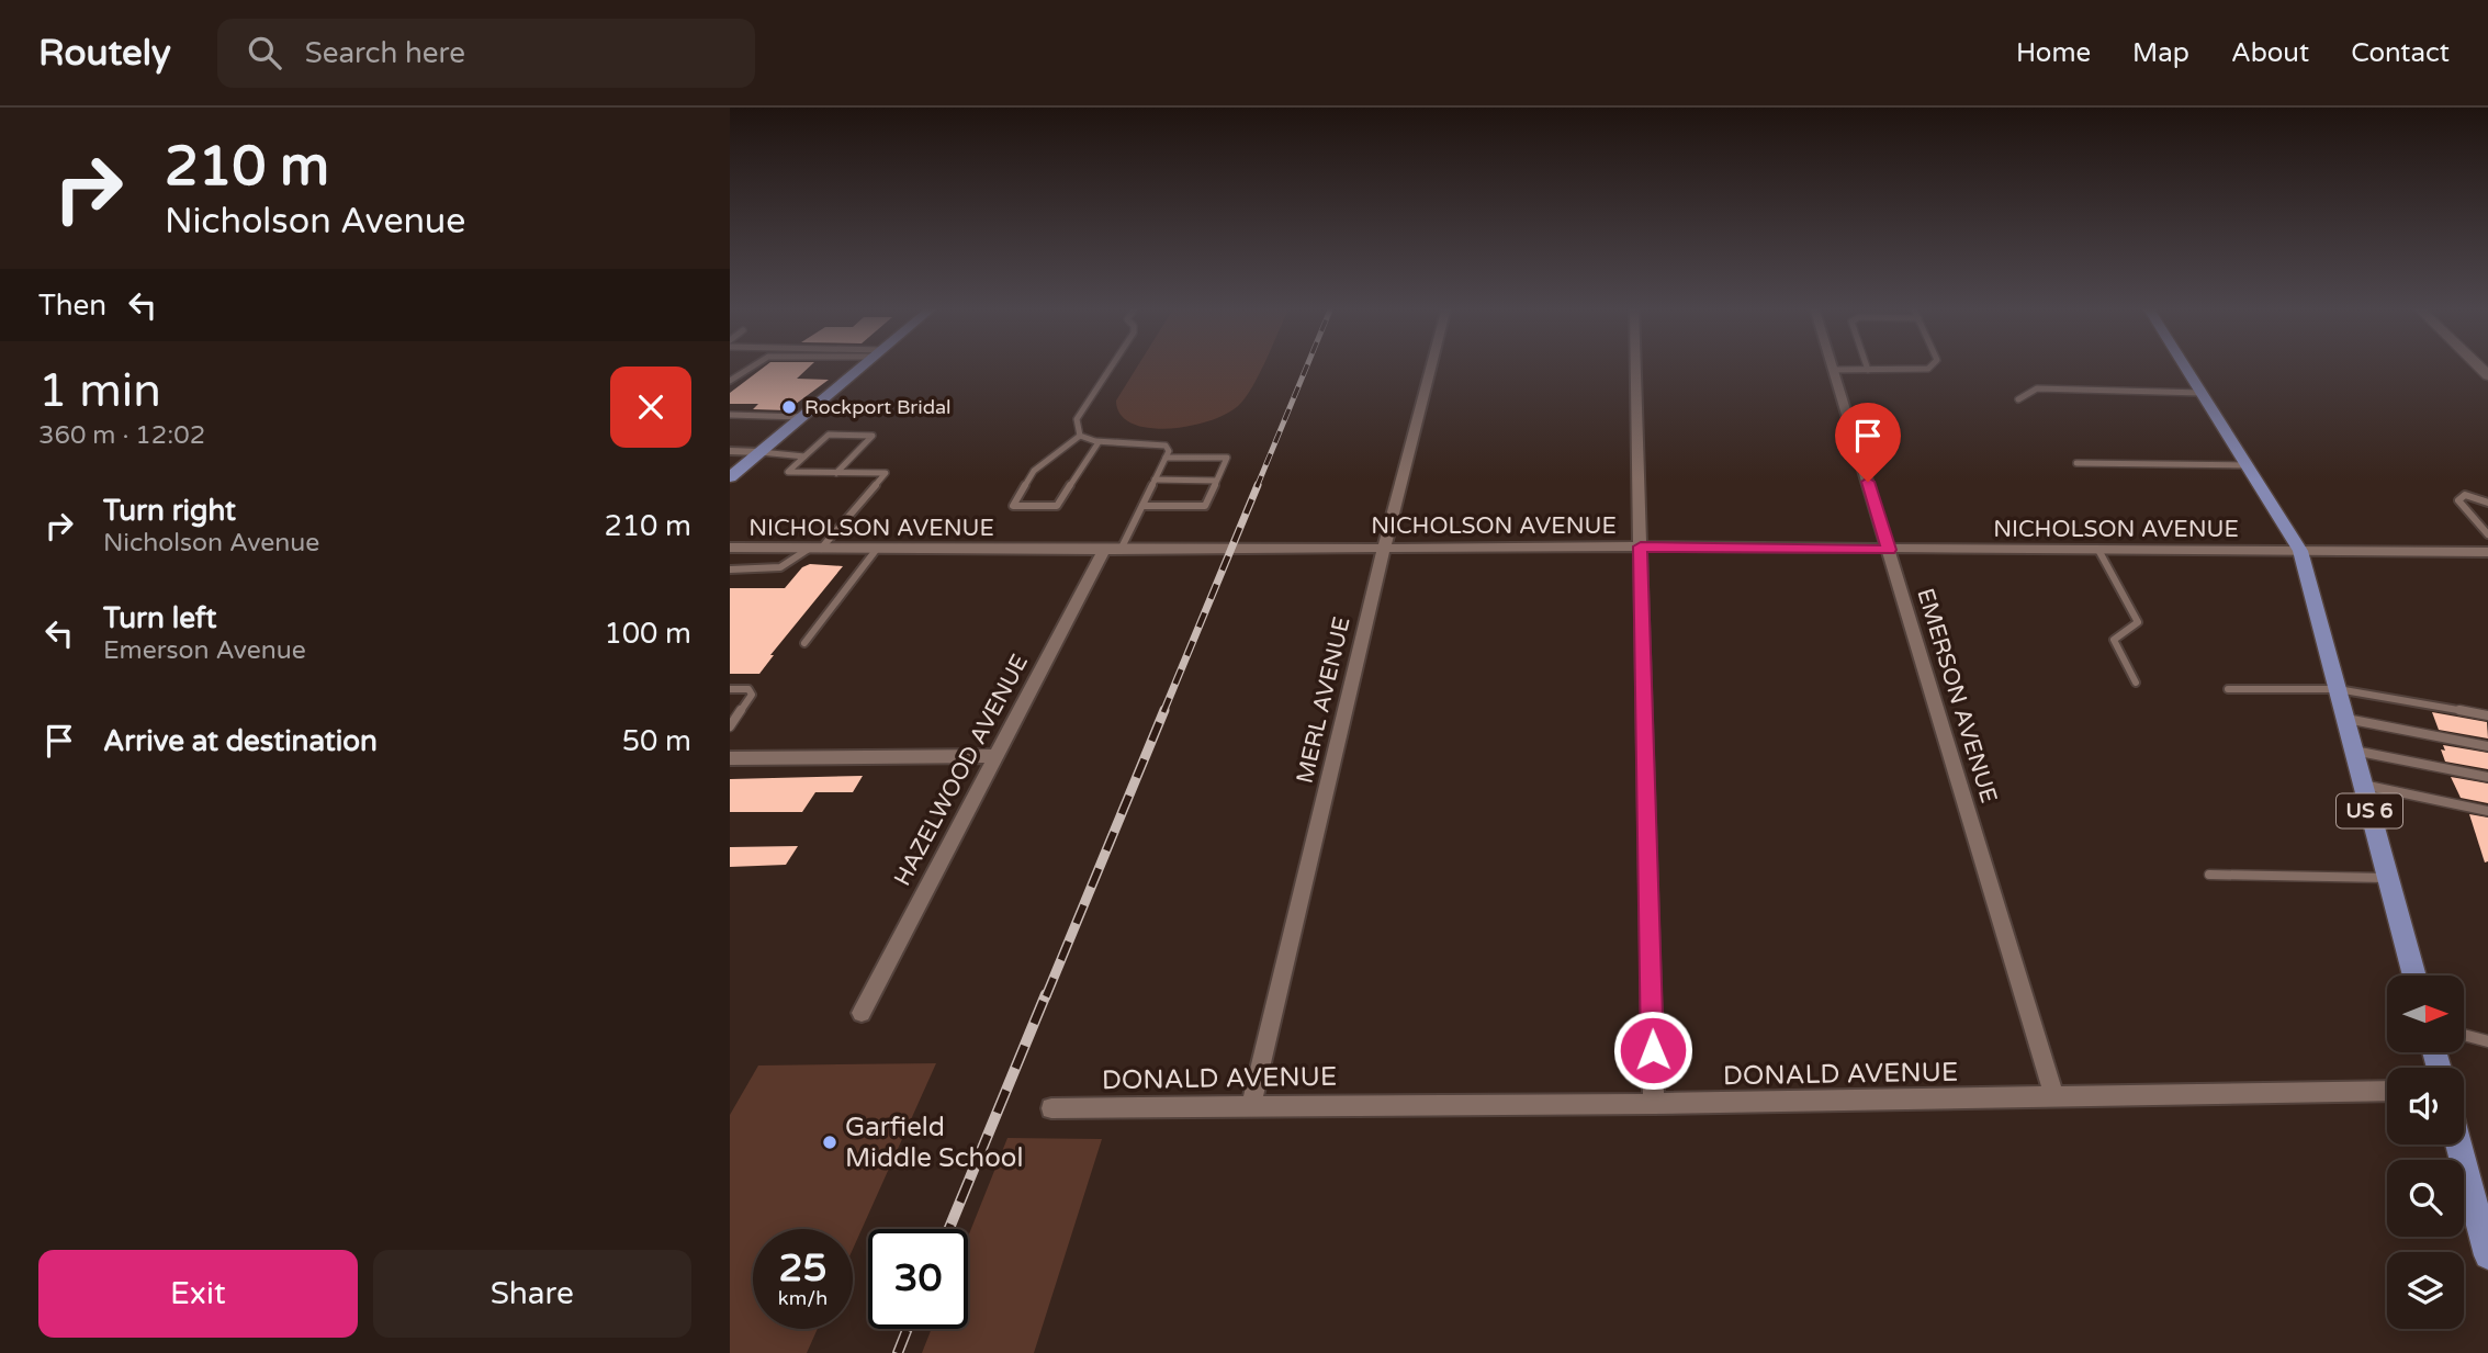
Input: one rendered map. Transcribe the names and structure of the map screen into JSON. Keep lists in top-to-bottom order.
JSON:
{
  "streets": {
    "main road": ["US 6"],
    "street": [
      "NICHOLSON AVENUE",
      "EMERSON AVENUE",
      "MERL AVENUE",
      "HAZELWOOD AVENUE",
      "DONALD AVENUE"
    ]
  },
  "crossings": [
    ["NICHOLSON AVENUE", "EMERSON AVENUE"],
    ["NICHOLSON AVENUE", "MERL AVENUE"],
    ["NICHOLSON AVENUE", "HAZELWOOD AVENUE"],
    ["NICHOLSON AVENUE", "US 6"],
    ["EMERSON AVENUE", "DONALD AVENUE"],
    ["MERL AVENUE", "DONALD AVENUE"]
  ],
  "places": ["Rockport Bridal", "Garfield Middle School"],
  "north": "right",
  "page": {
    "header": "Routely",
    "search": "Search here",
    "nav": [
      "Home",
      "Map",
      "About",
      "Contact"
    ],
    "turn": ["210 m", "Nicholson Avenue"],
    "then": "Then",
    "heading": ["1 min", "360 m · 12:02"],
    "list": [
      {
        "name": "Turn right",
        "note": "Nicholson Avenue",
        "value": "210 m"
      },
      {
        "name": "Turn left",
        "note": "Emerson Avenue",
        "value": "100 m"
      },
      {
        "name": "Arrive at destination",
        "value": "50 m"
      }
    ],
    "speed": "25 km/h",
    "limit": "30",
    "buttons": ["Exit", "Share"]
  }
}
